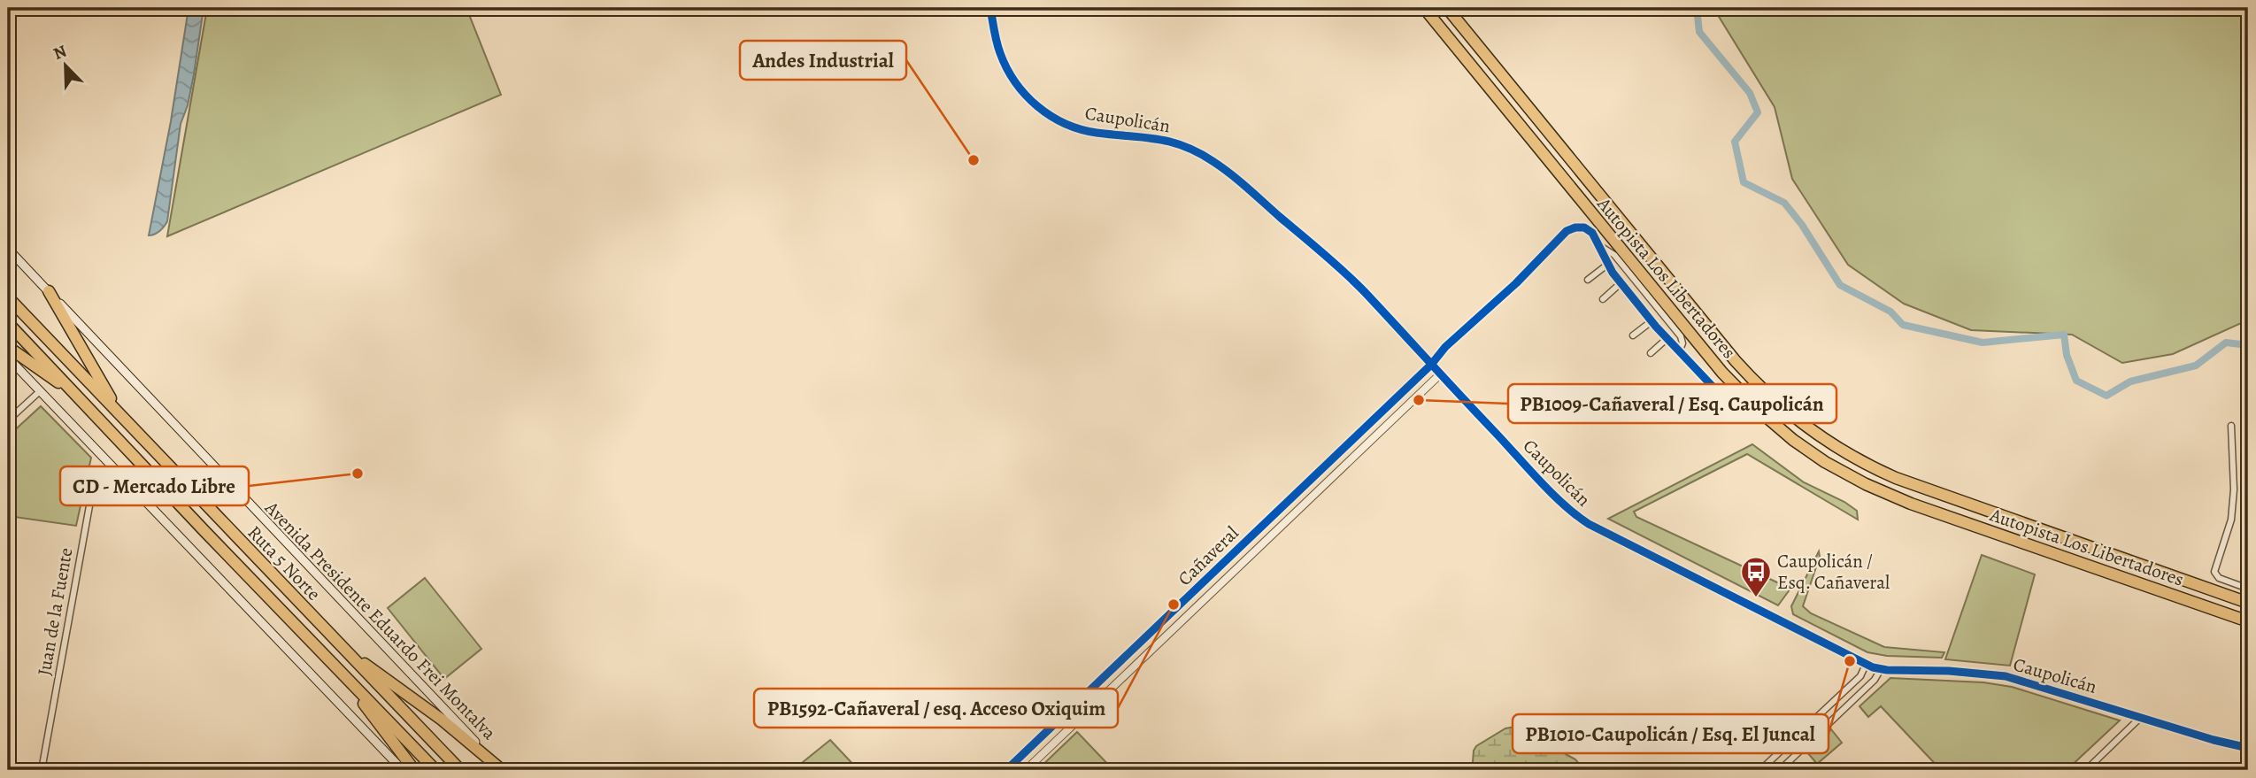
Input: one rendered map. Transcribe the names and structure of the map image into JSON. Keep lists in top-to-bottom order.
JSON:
{
  "streets": {
    "highway": ["Autopista Los Libertadores", "Ruta 5 Norte"],
    "main road": ["Avenida Presidente Eduardo Frei Montalva"],
    "street": ["Caupolicán", "Cañaveral", "Juan de la Fuente"]
  },
  "crossings": [
    ["Caupolicán", "Cañaveral"]
  ],
  "places": {
    "other": [
      "Andes Industrial",
      "PB1009-Cañaveral / Esq. Caupolicán",
      "CD - Mercado Libre",
      "PB1592-Cañaveral / esq. Acceso Oxiquim",
      "PB1010-Caupolicán / Esq. El Juncal"
    ],
    "bus stop": ["Caupolicán / Esq. Cañaveral"]
  },
  "north": "top left"
}
